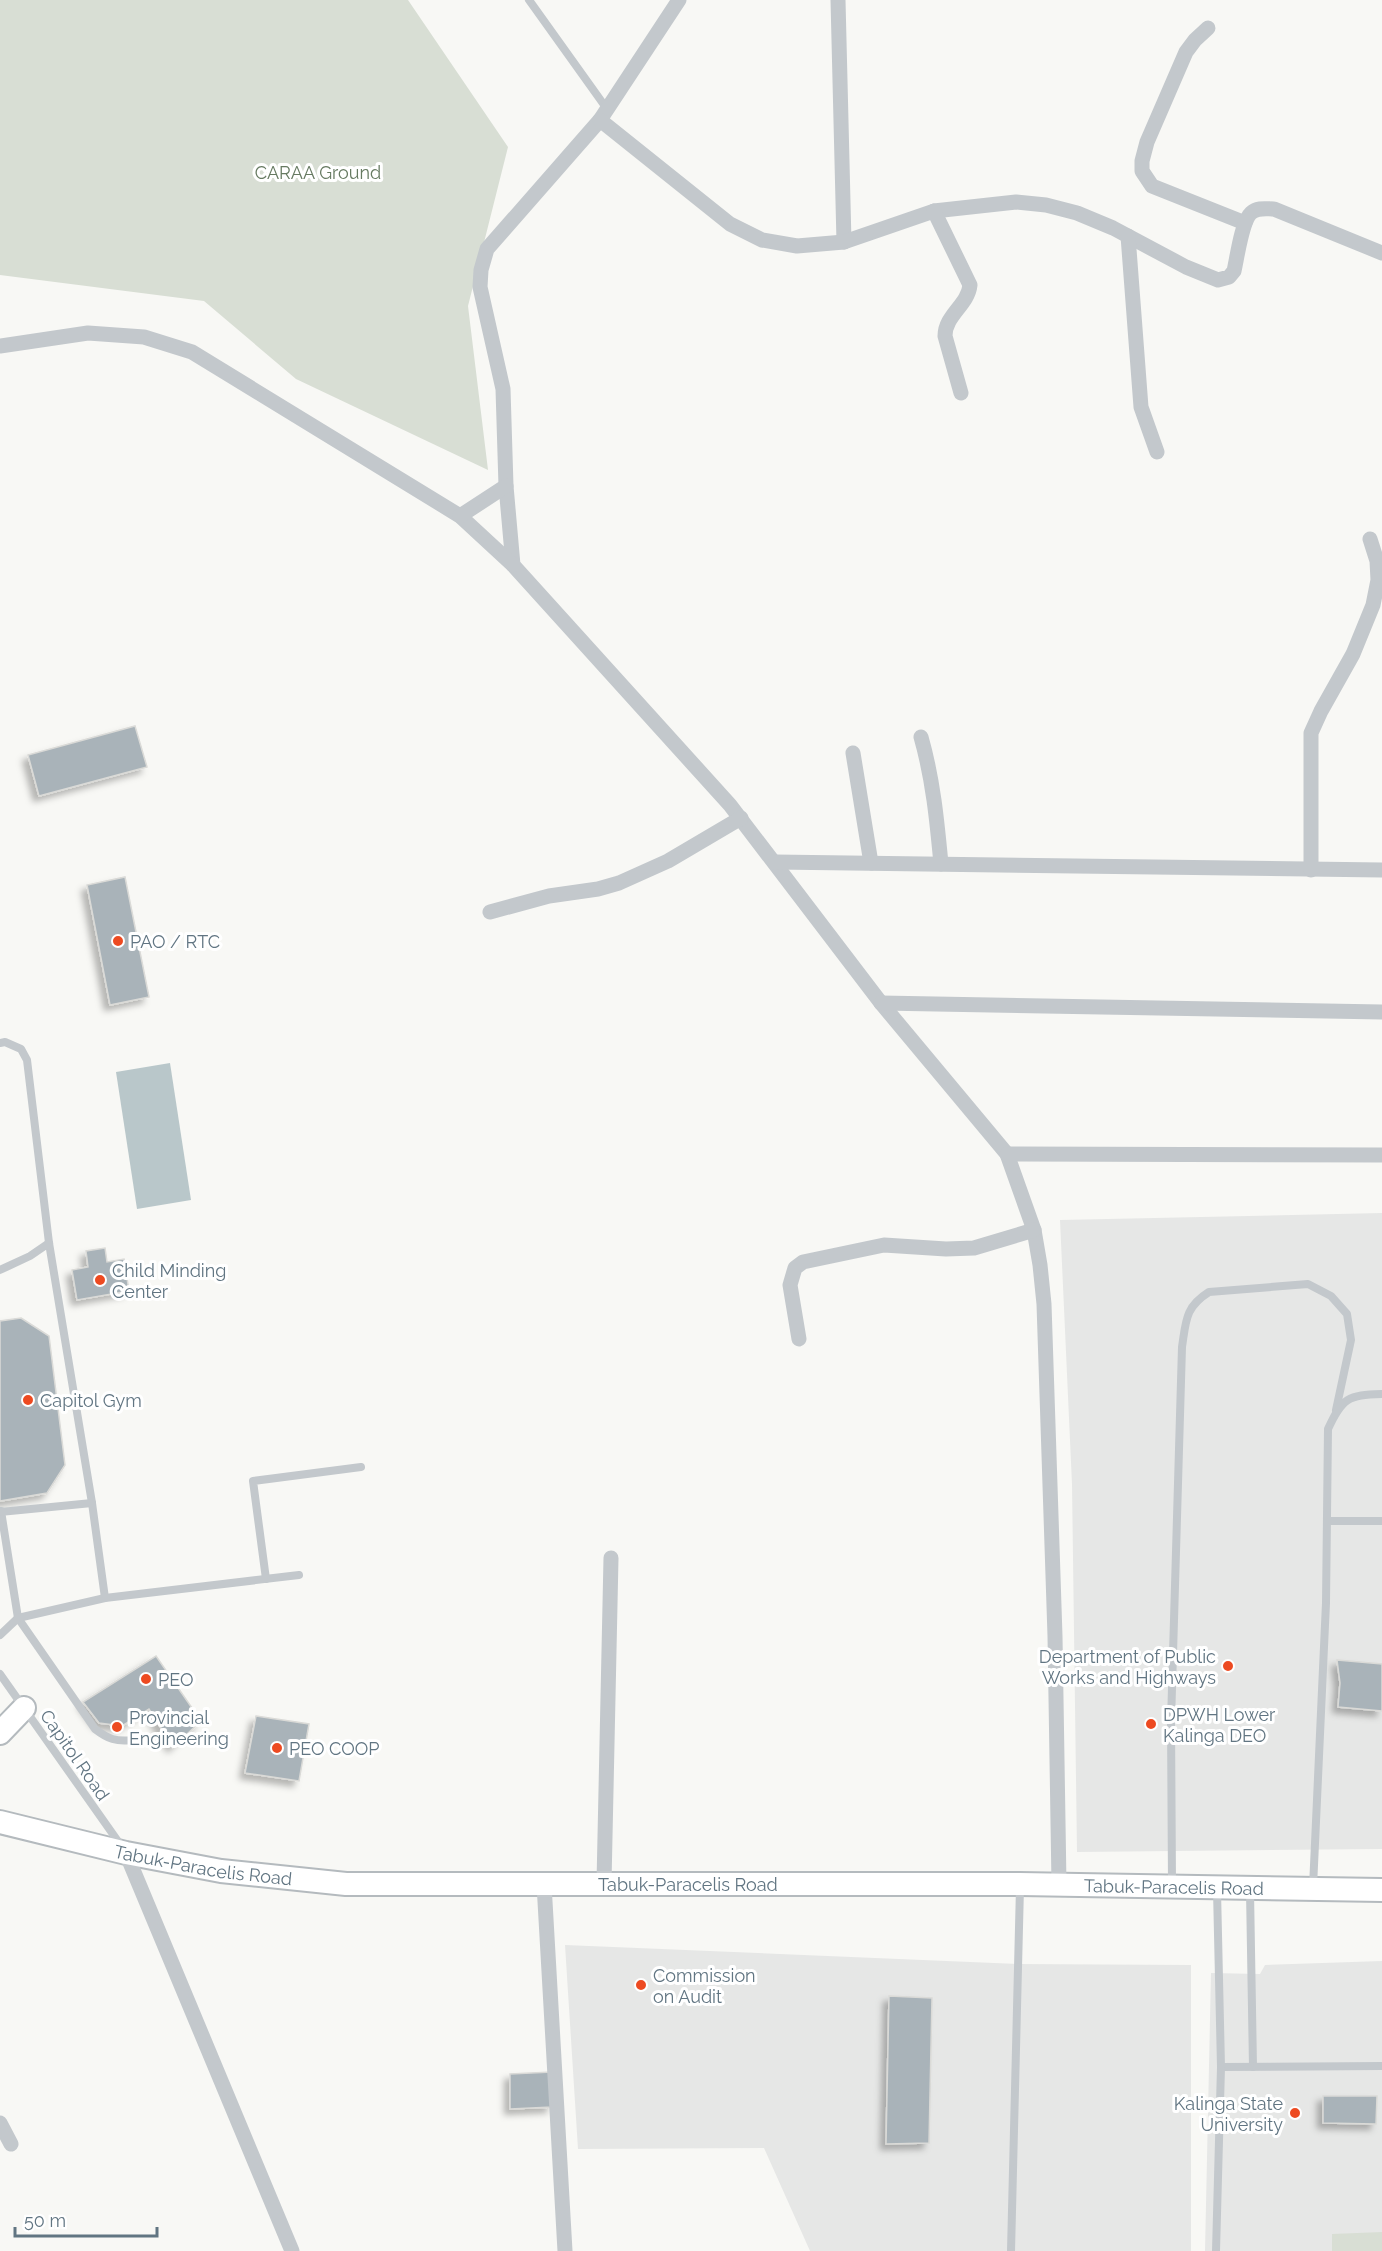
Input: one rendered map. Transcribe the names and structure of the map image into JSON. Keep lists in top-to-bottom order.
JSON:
{
  "streets": {
    "main road": ["Tabuk-Paracelis Road"],
    "lane": ["Capitol Road"]
  },
  "crossings": [
    ["Capitol Road", "Tabuk-Paracelis Road"]
  ],
  "parks": ["CARAA Ground"],
  "places": [
    "PAO / RTC",
    "Child Minding Center",
    "Capitol Gym",
    "Department of Public Works and Highways",
    "PEO",
    "DPWH Lower Kalinga DEO",
    "Provincial Engineering",
    "PEO COOP",
    "Commission on Audit",
    "Kalinga State University"
  ],
  "scale_bar": "50 m"
}
